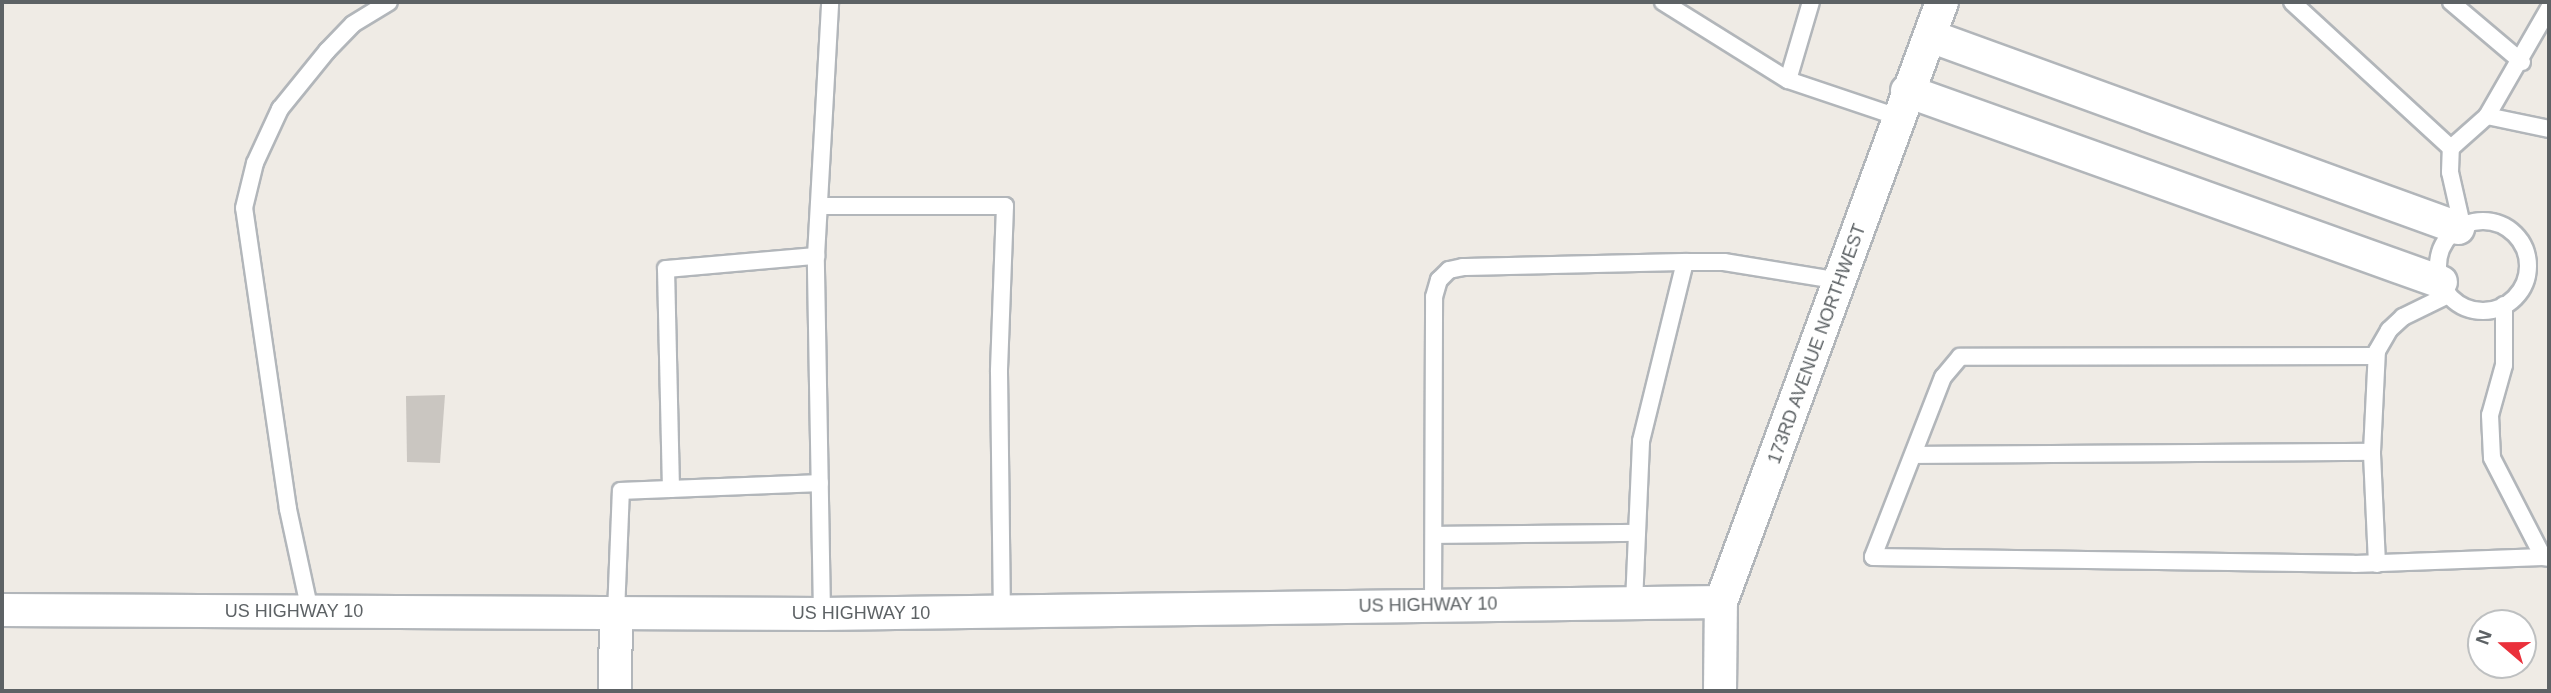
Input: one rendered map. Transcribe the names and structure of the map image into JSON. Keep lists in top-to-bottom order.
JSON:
{
  "streets": {
    "street": ["173RD AVENUE NORTHWEST", "US HIGHWAY 10"]
  },
  "crossings": [
    ["173RD AVENUE NORTHWEST", "US HIGHWAY 10"]
  ],
  "north": "left"
}
